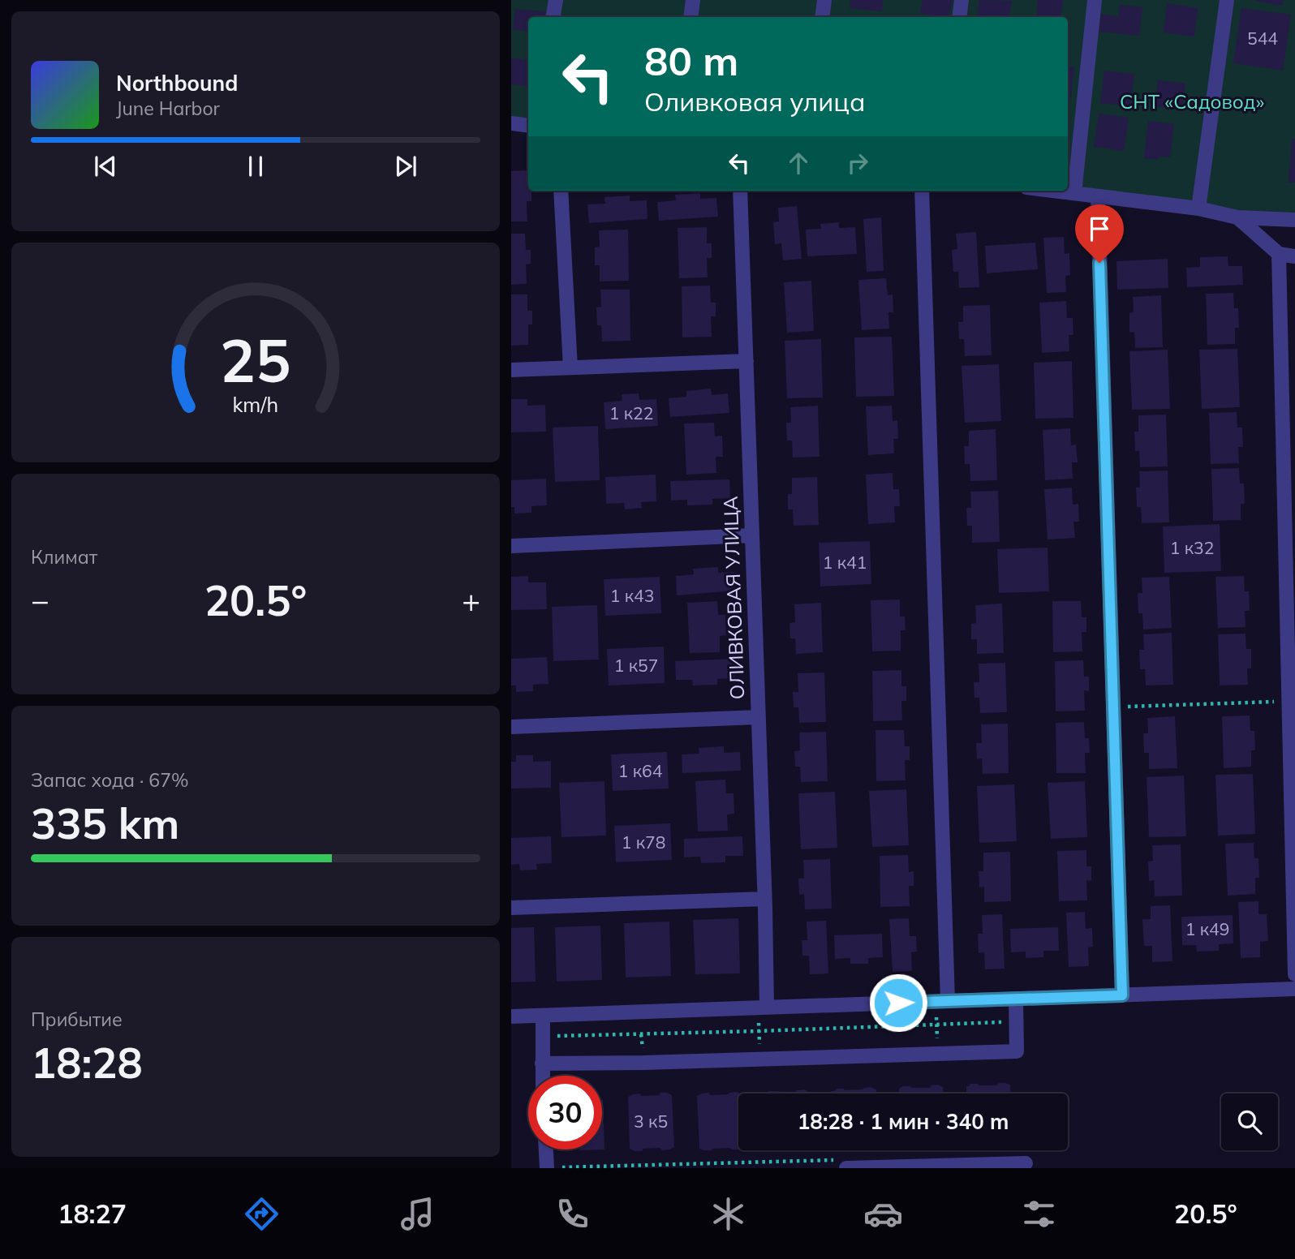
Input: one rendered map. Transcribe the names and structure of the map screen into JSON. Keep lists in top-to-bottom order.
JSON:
{
  "streets": {
    "street": ["ОЛИВКОВАЯ УЛИЦА"]
  },
  "parks": ["СНТ «Садовод»"],
  "house_numbers": [
    "544",
    "1 к22",
    "1 к32",
    "1 к41",
    "1 к43",
    "1 к57",
    "1 к64",
    "1 к78",
    "1 к49",
    "3 к5"
  ],
  "page": {
    "turn": ["80 m", "Оливковая улица"],
    "song": ["Northbound", "June Harbor"],
    "tile": [
      "Климат",
      ["Запас хода · 67%", "335 km"],
      ["Прибытие", "18:28"]
    ],
    "heat": ["−", "20.5°", "+"],
    "limit": "30",
    "trip": "18:28 · 1 мин · 340 m",
    "tabs": ["18:27", "20.5°"],
    "gauge": ["25", "km/h"]
  }
}
